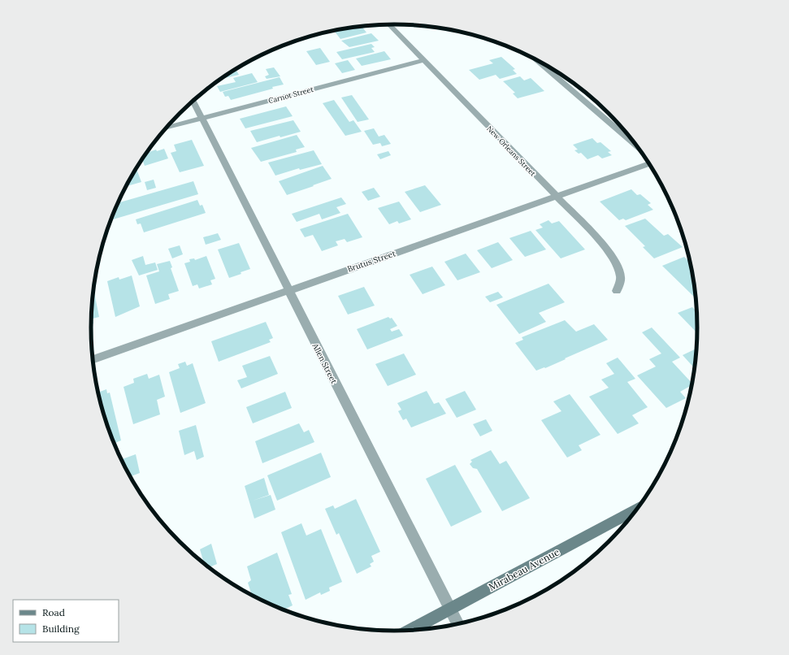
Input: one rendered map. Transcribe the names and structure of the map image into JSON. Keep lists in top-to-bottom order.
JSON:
{
  "streets": {
    "street": [
      "Carnot Street",
      "New Orleans Street",
      "Brutus Street",
      "Allen Street",
      "Mirabeau Avenue"
    ]
  },
  "crossings": [
    ["Carnot Street", "New Orleans Street"],
    ["Carnot Street", "Allen Street"],
    ["New Orleans Street", "Brutus Street"],
    ["Brutus Street", "Allen Street"],
    ["Allen Street", "Mirabeau Avenue"]
  ],
  "legend": ["Road", "Building"]
}
